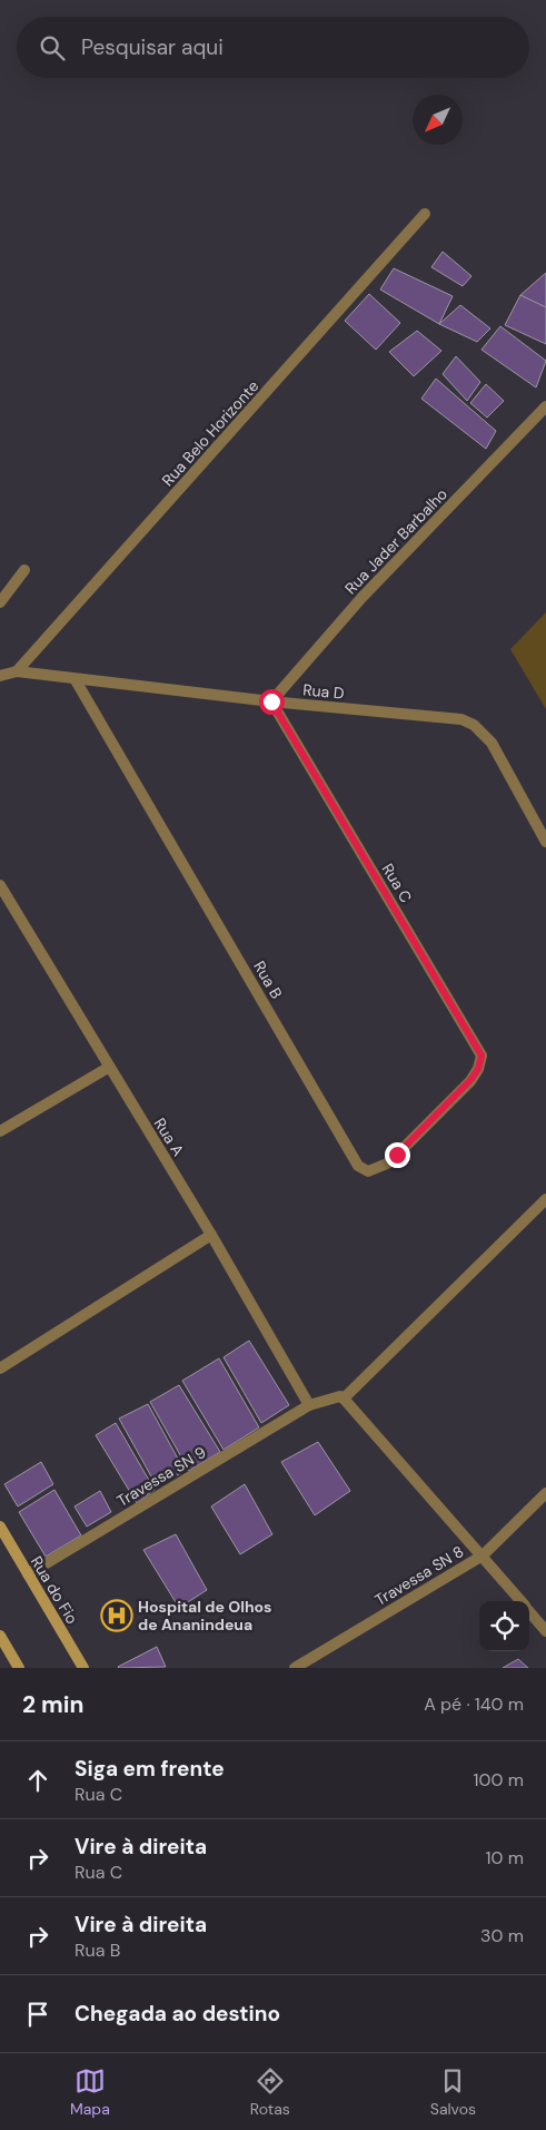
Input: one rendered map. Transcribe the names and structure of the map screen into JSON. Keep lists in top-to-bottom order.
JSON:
{
  "streets": {
    "street": [
      "Rua Belo Horizonte",
      "Rua Jader Barbalho",
      "Rua D",
      "Rua C",
      "Rua B",
      "Rua A",
      "Travessa SN 9",
      "Travessa SN 8",
      "Rua do Fio"
    ]
  },
  "crossings": [
    ["Rua Belo Horizonte", "Rua D"],
    ["Rua Jader Barbalho", "Rua D"],
    ["Rua Jader Barbalho", "Rua C"],
    ["Rua D", "Rua C"],
    ["Rua D", "Rua B"],
    ["Rua C", "Rua B"],
    ["Rua A", "Travessa SN 9"],
    ["Travessa SN 9", "Rua do Fio"]
  ],
  "places": {
    "hospital": ["Hospital de Olhos de Ananindeua"]
  },
  "north": "bottom left",
  "page": {
    "search": "Pesquisar aqui",
    "heading": ["2 min", "A pé · 140 m"],
    "list": [
      ["Siga em frente", "Rua C", "100 m"],
      ["Vire à direita", "Rua C", "10 m"],
      ["Vire à direita", "Rua B", "30 m"],
      "Chegada ao destino"
    ],
    "nav": ["Mapa", "Rotas", "Salvos"]
  }
}
